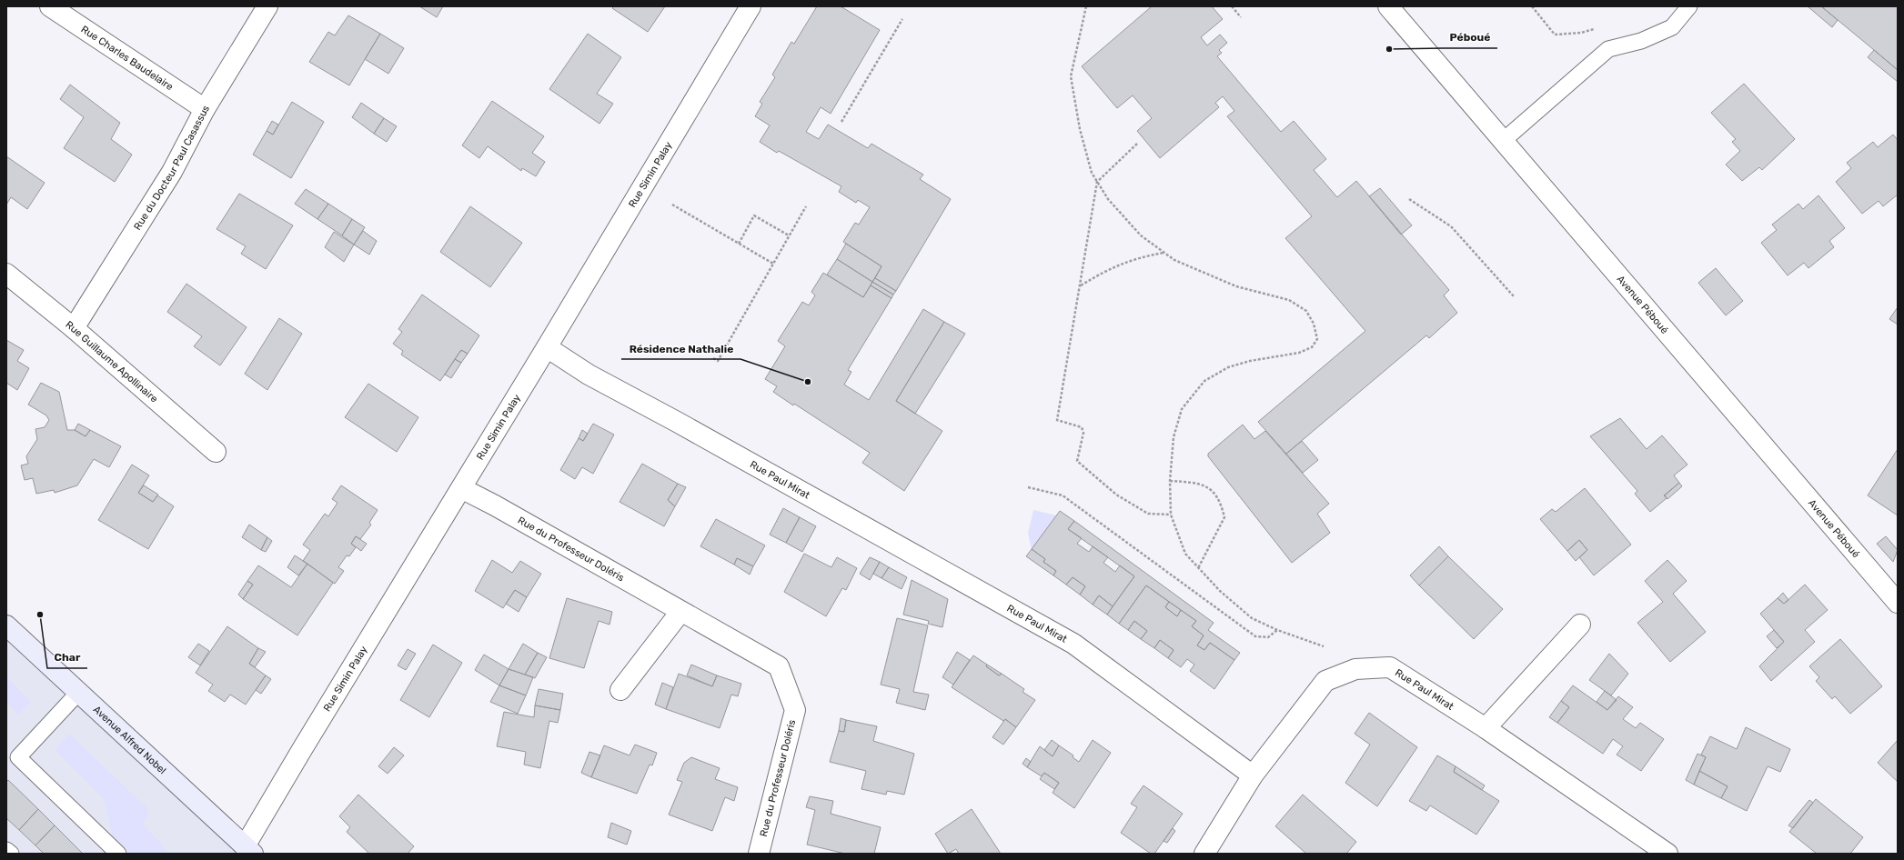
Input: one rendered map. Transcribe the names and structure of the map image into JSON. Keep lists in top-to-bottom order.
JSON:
{
  "streets": {
    "main road": ["Avenue Alfred Nobel"],
    "street": [
      "Rue Charles Baudelaire",
      "Rue du Docteur Paul Casassus",
      "Rue Simin Palay",
      "Avenue Péboué",
      "Rue Guillaume Apollinaire",
      "Rue Paul Mirat",
      "Rue du Professeur Doléris"
    ]
  },
  "crossings": [
    ["Rue Charles Baudelaire", "Rue du Docteur Paul Casassus"],
    ["Rue du Docteur Paul Casassus", "Rue Guillaume Apollinaire"],
    ["Rue Simin Palay", "Rue Paul Mirat"],
    ["Rue Simin Palay", "Rue du Professeur Doléris"],
    ["Rue Simin Palay", "Avenue Alfred Nobel"]
  ],
  "places": ["Péboué", "Résidence Nathalie", "Char"]
}
